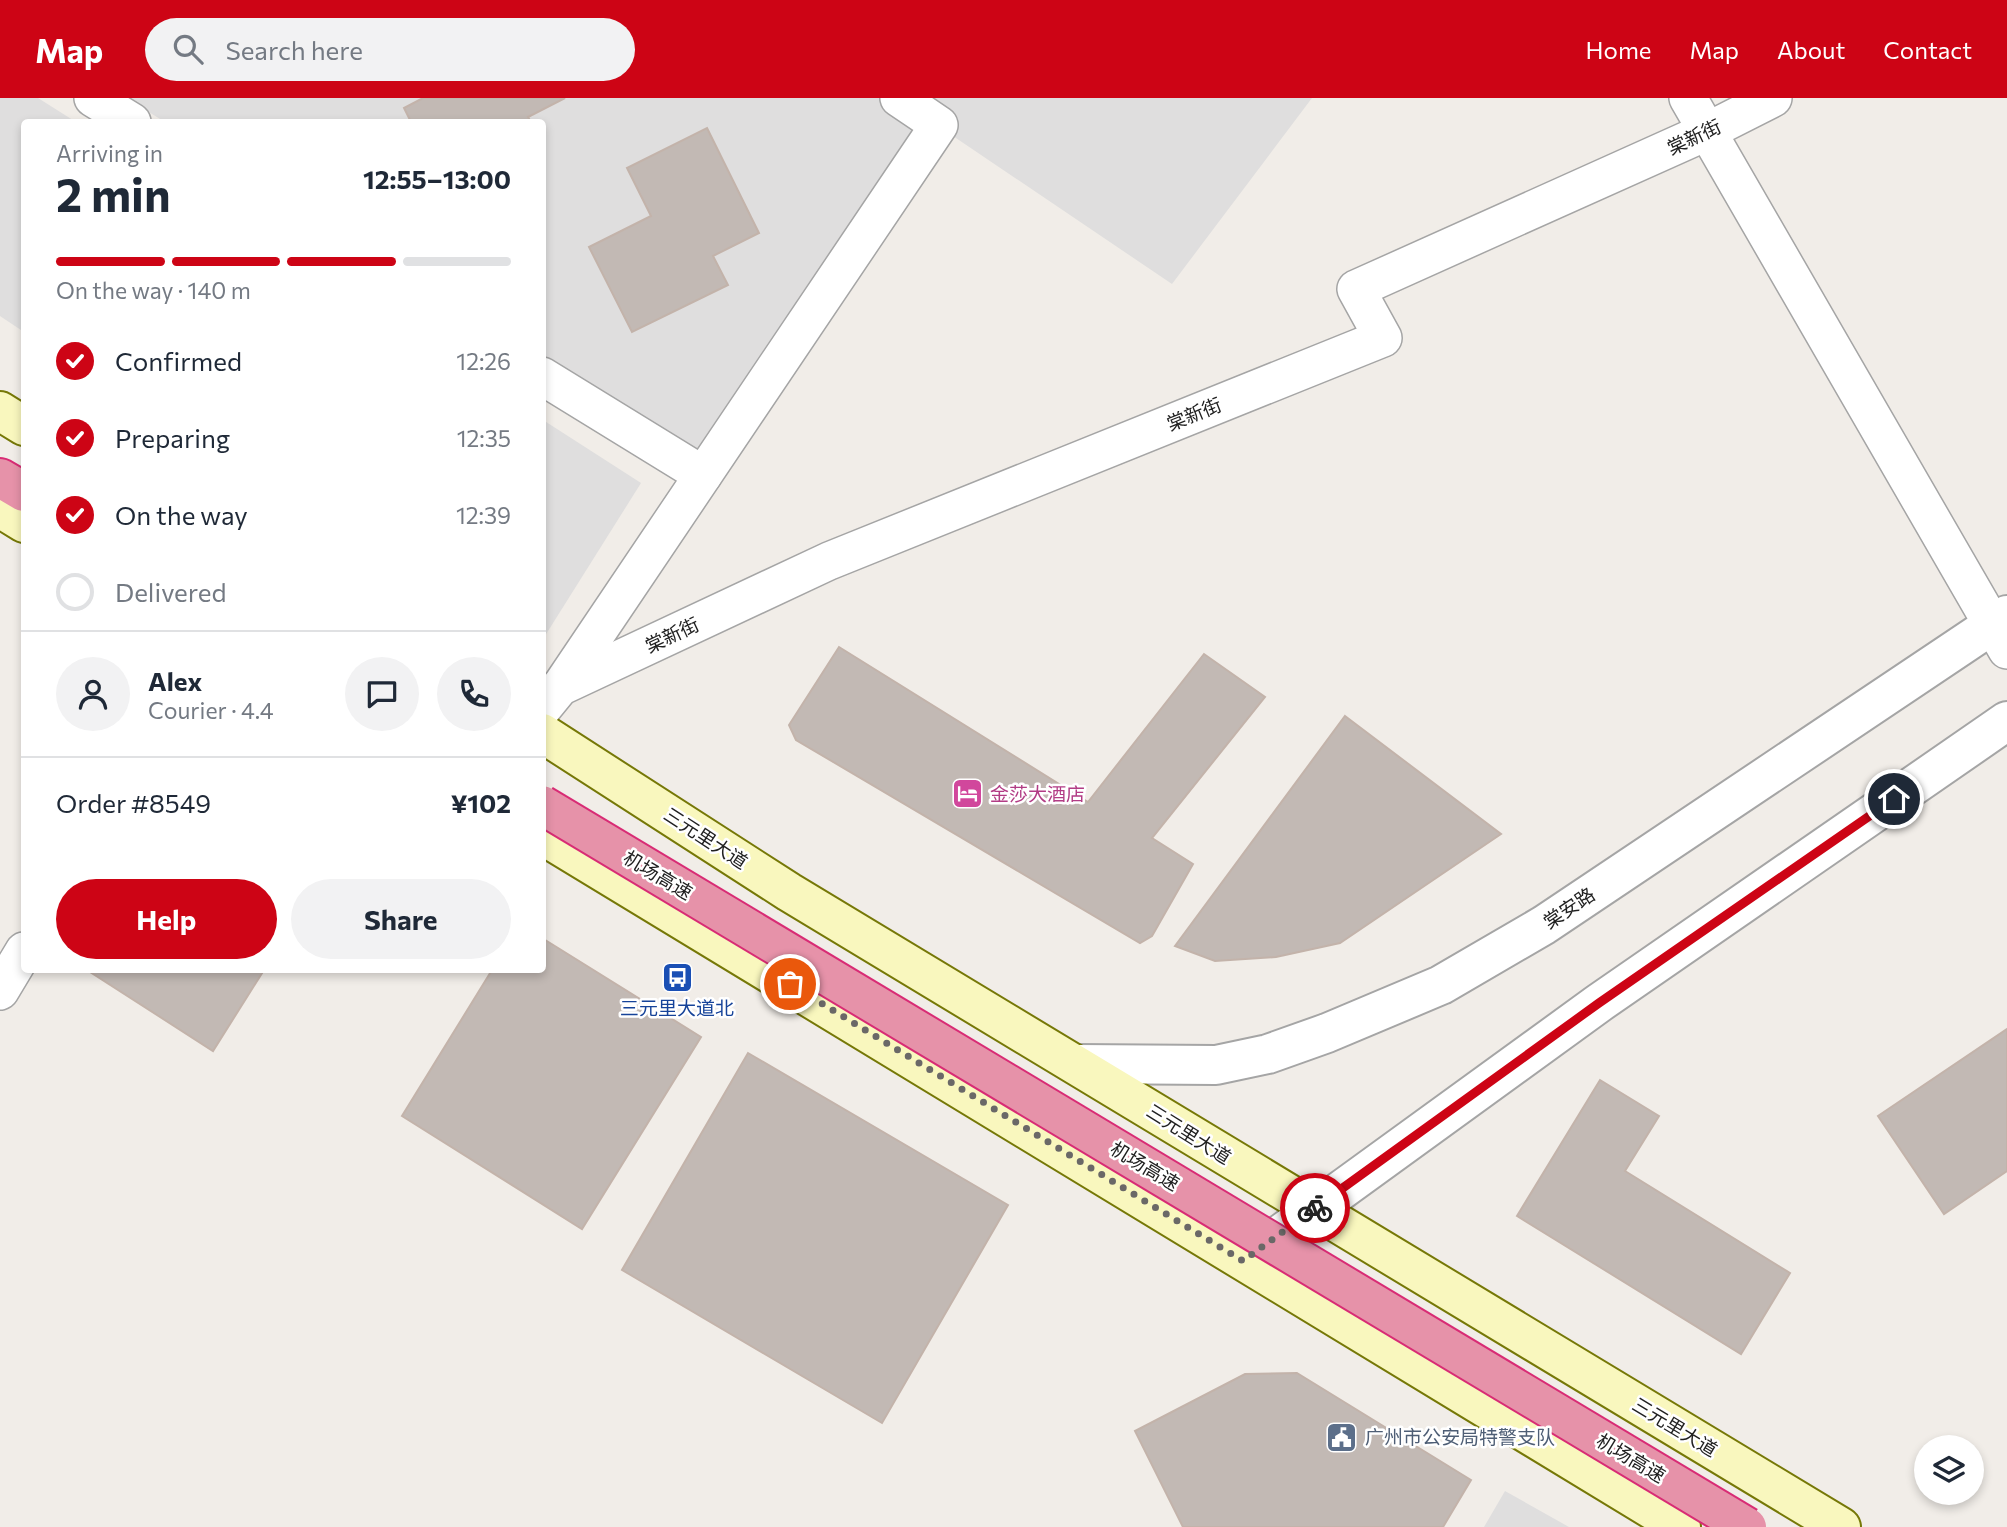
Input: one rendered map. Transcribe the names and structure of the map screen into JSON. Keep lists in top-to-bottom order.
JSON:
{
  "streets": {
    "highway": ["机场高速"],
    "main road": ["三元里大道"],
    "street": ["棠新街", "棠安路"]
  },
  "crossings": [
    ["三元里大道", "棠安路"]
  ],
  "places": {
    "hotel": ["金莎大酒店"],
    "bus stop": ["三元里大道北"],
    "public building": ["广州市公安局特警支队"]
  },
  "page": {
    "header": "Map",
    "search": "Search here",
    "nav": [
      "Home",
      "Map",
      "About",
      "Contact"
    ],
    "heading": ["2 min", "Arriving in", "12:55–13:00"],
    "panel": [
      "Alex",
      "Courier · 4.4",
      "Order #8549",
      "¥102"
    ],
    "bar": "On the way · 140 m",
    "list": [
      ["Confirmed", "12:26"],
      ["Preparing", "12:35"],
      ["On the way", "12:39"],
      "Delivered"
    ],
    "buttons": ["Help", "Share"]
  }
}
